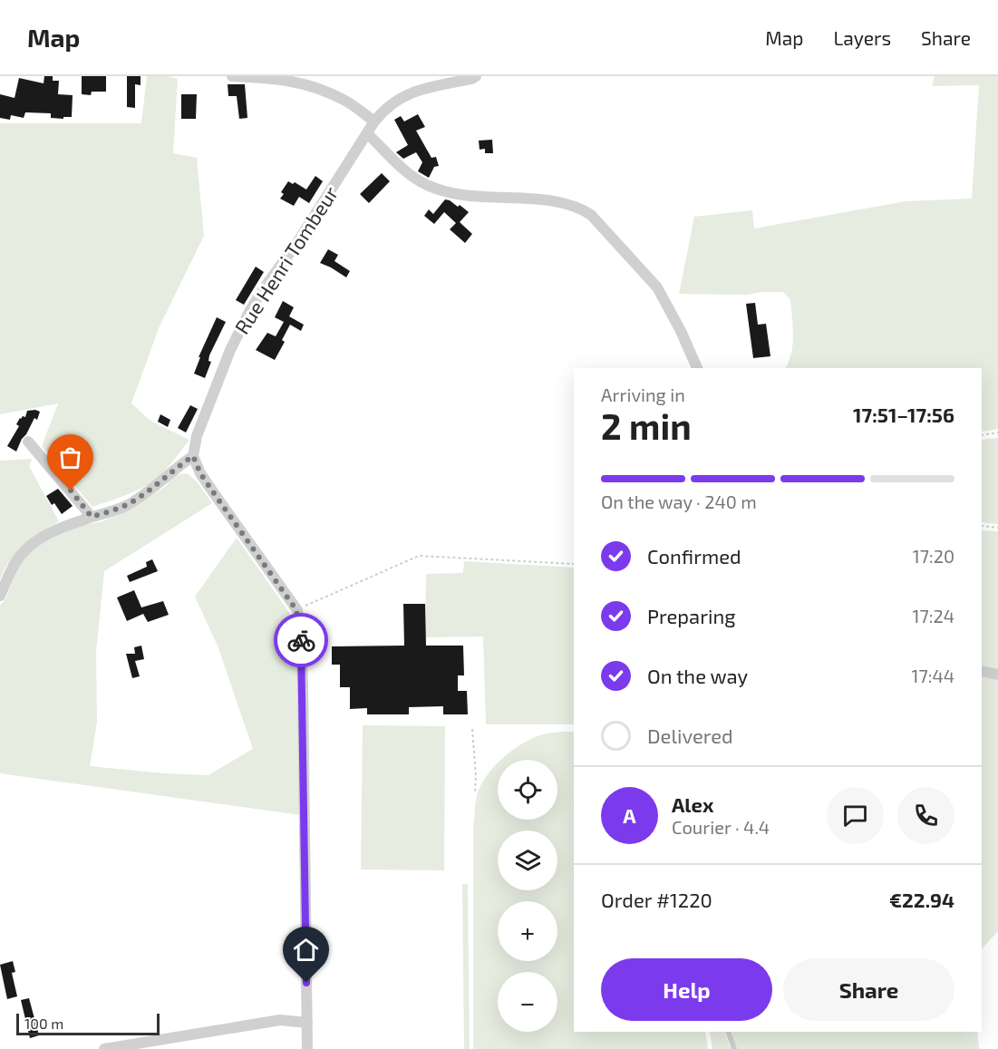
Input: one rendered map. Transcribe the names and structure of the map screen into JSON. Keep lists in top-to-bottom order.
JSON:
{
  "streets": {
    "street": ["Rue Henri Tombeur"]
  },
  "scale_bar": "100 m",
  "page": {
    "header": "Map",
    "nav": ["Map", "Layers", "Share"],
    "heading": ["2 min", "Arriving in", "17:51–17:56"],
    "panel": [
      "Alex",
      "Courier · 4.4",
      "Order #1220",
      "€22.94"
    ],
    "bar": "On the way · 240 m",
    "list": [
      ["Confirmed", "17:20"],
      ["Preparing", "17:24"],
      ["On the way", "17:44"],
      "Delivered"
    ],
    "map_buttons": ["+", "−"],
    "round": "A",
    "buttons": ["Help", "Share"],
    "scale": "100 m"
  }
}
